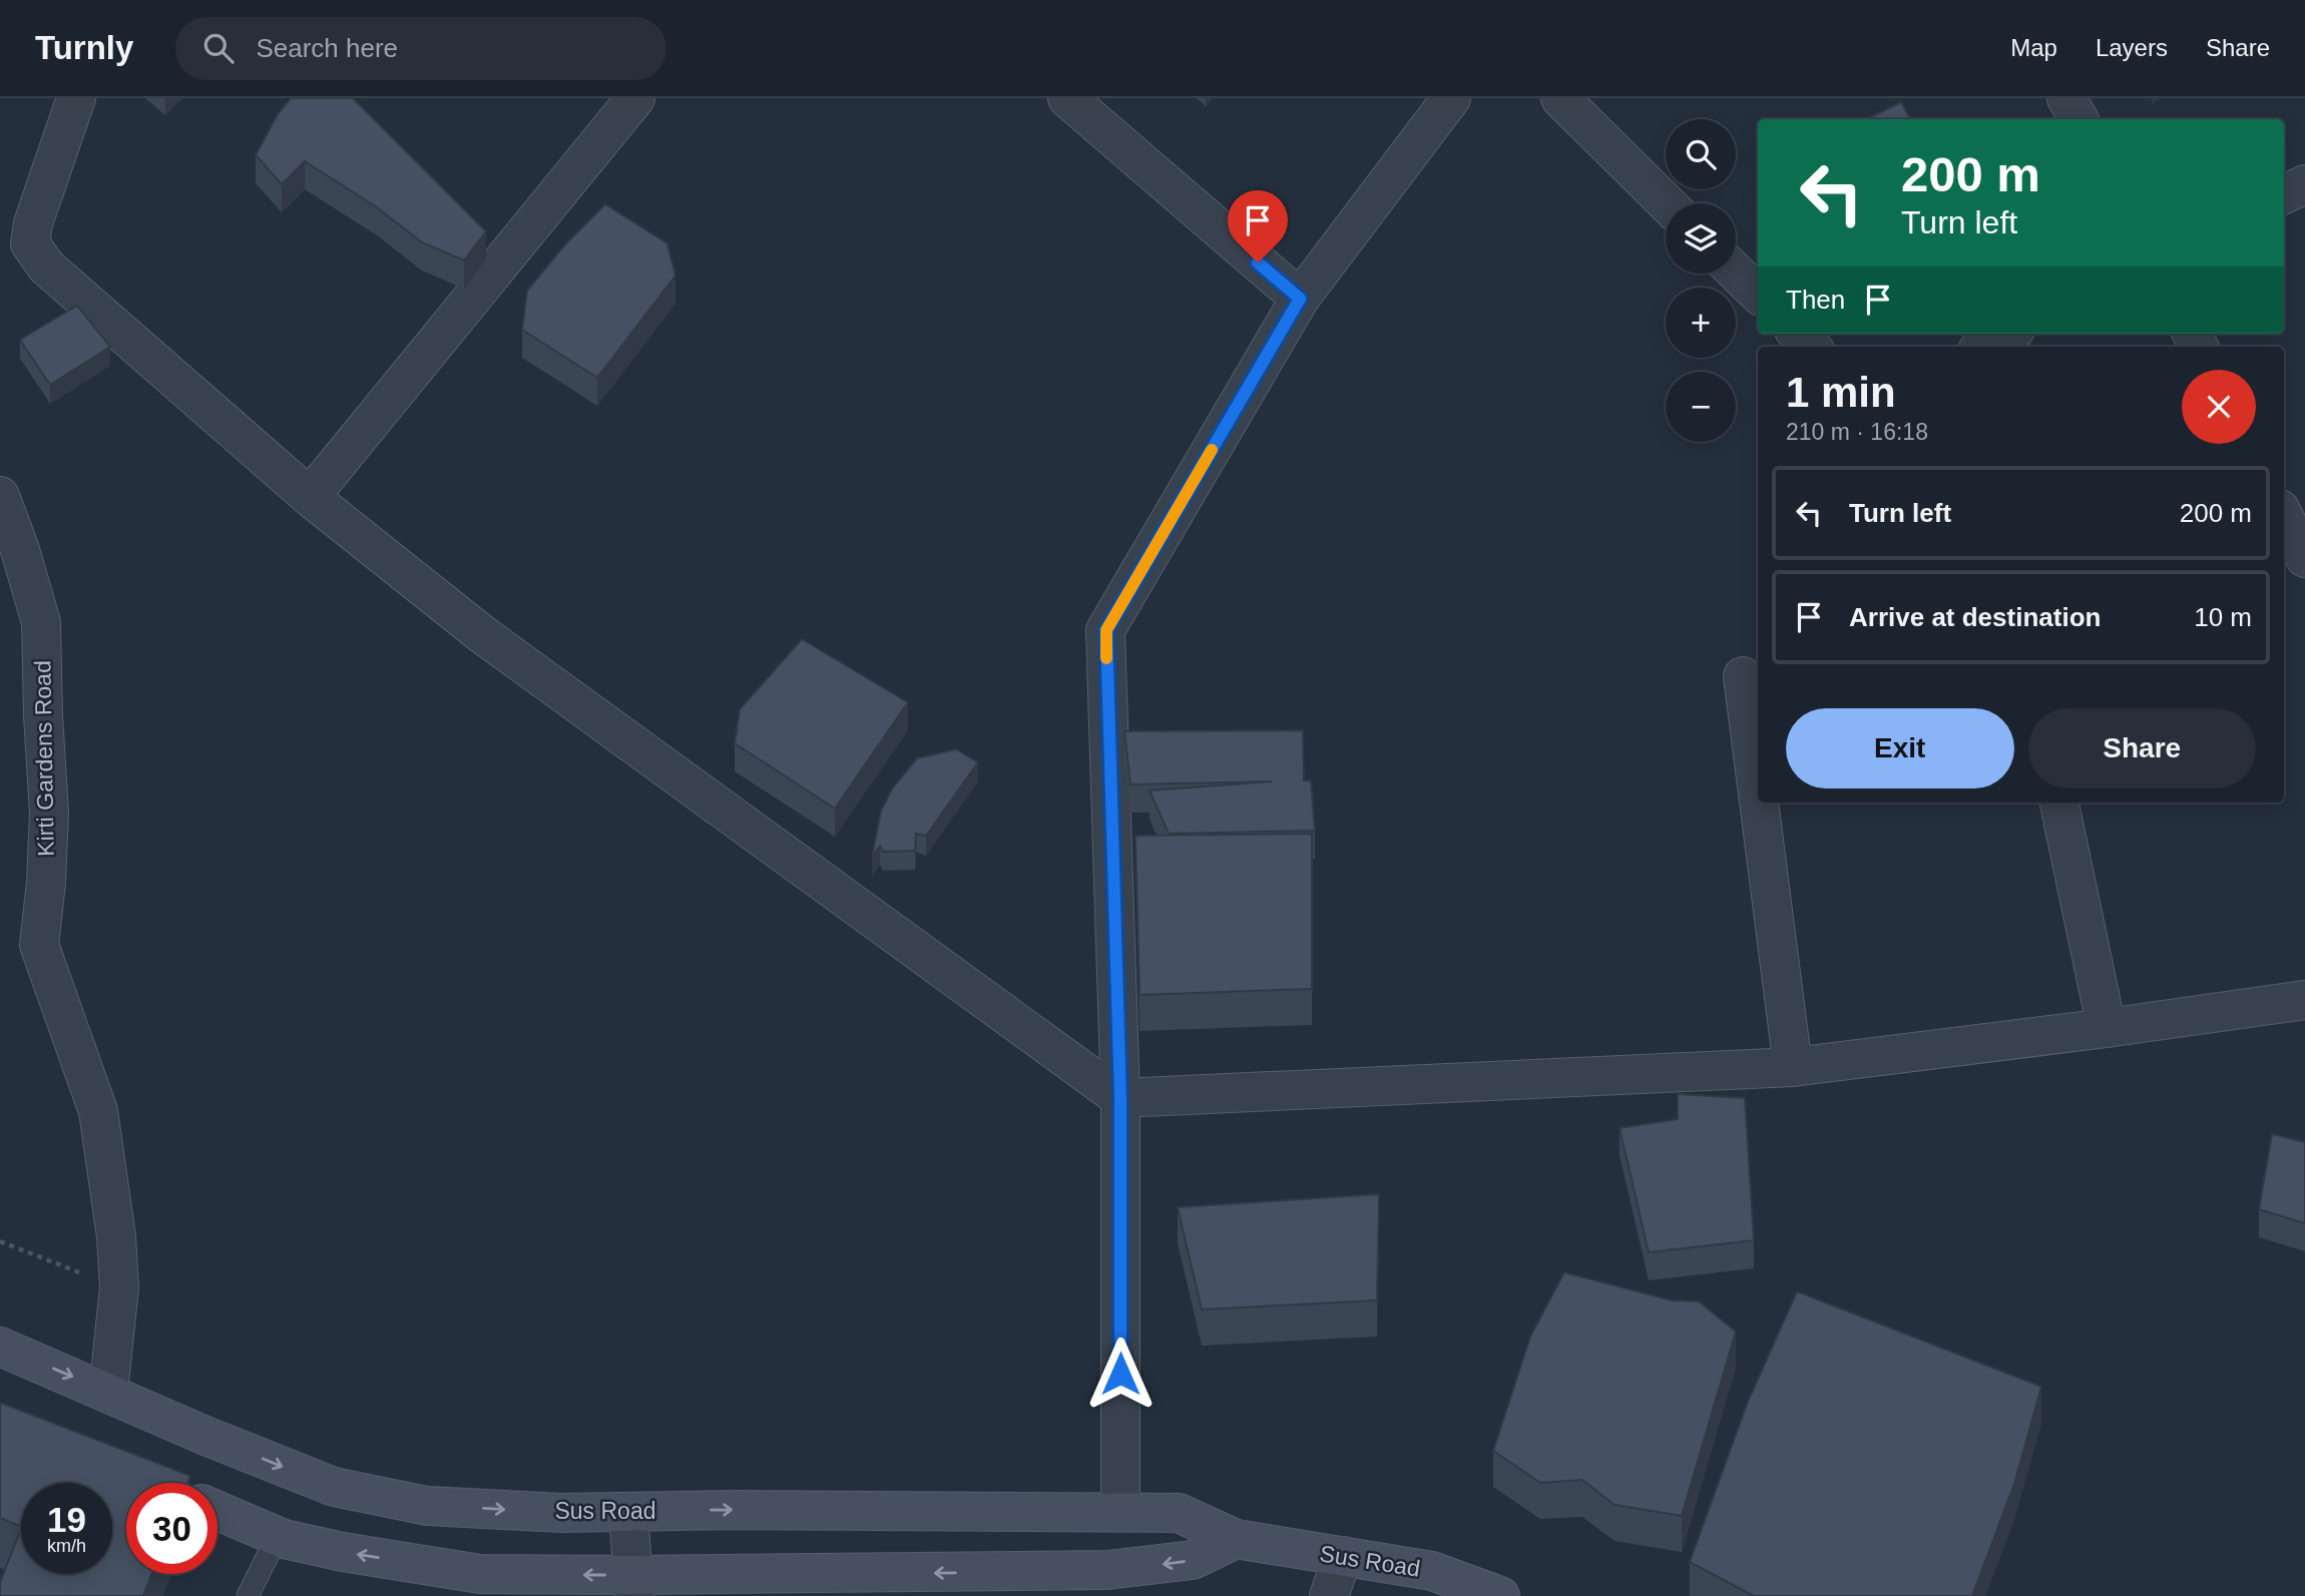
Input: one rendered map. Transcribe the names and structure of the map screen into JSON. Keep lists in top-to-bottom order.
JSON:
{
  "streets": {
    "main road": ["Sus Road"],
    "street": ["Kirti Gardens Road"]
  },
  "crossings": [
    ["Kirti Gardens Road", "Sus Road"]
  ],
  "page": {
    "header": "Turnly",
    "search": "Search here",
    "nav": ["Map", "Layers", "Share"],
    "map_buttons": ["+", "−"],
    "turn": ["200 m", "Turn left"],
    "then": "Then",
    "heading": ["1 min", "210 m · 16:18"],
    "list": [
      {
        "name": "Turn left",
        "value": "200 m"
      },
      {
        "name": "Arrive at destination",
        "value": "10 m"
      }
    ],
    "buttons": ["Exit", "Share"],
    "speed": "19 km/h",
    "limit": "30"
  }
}
